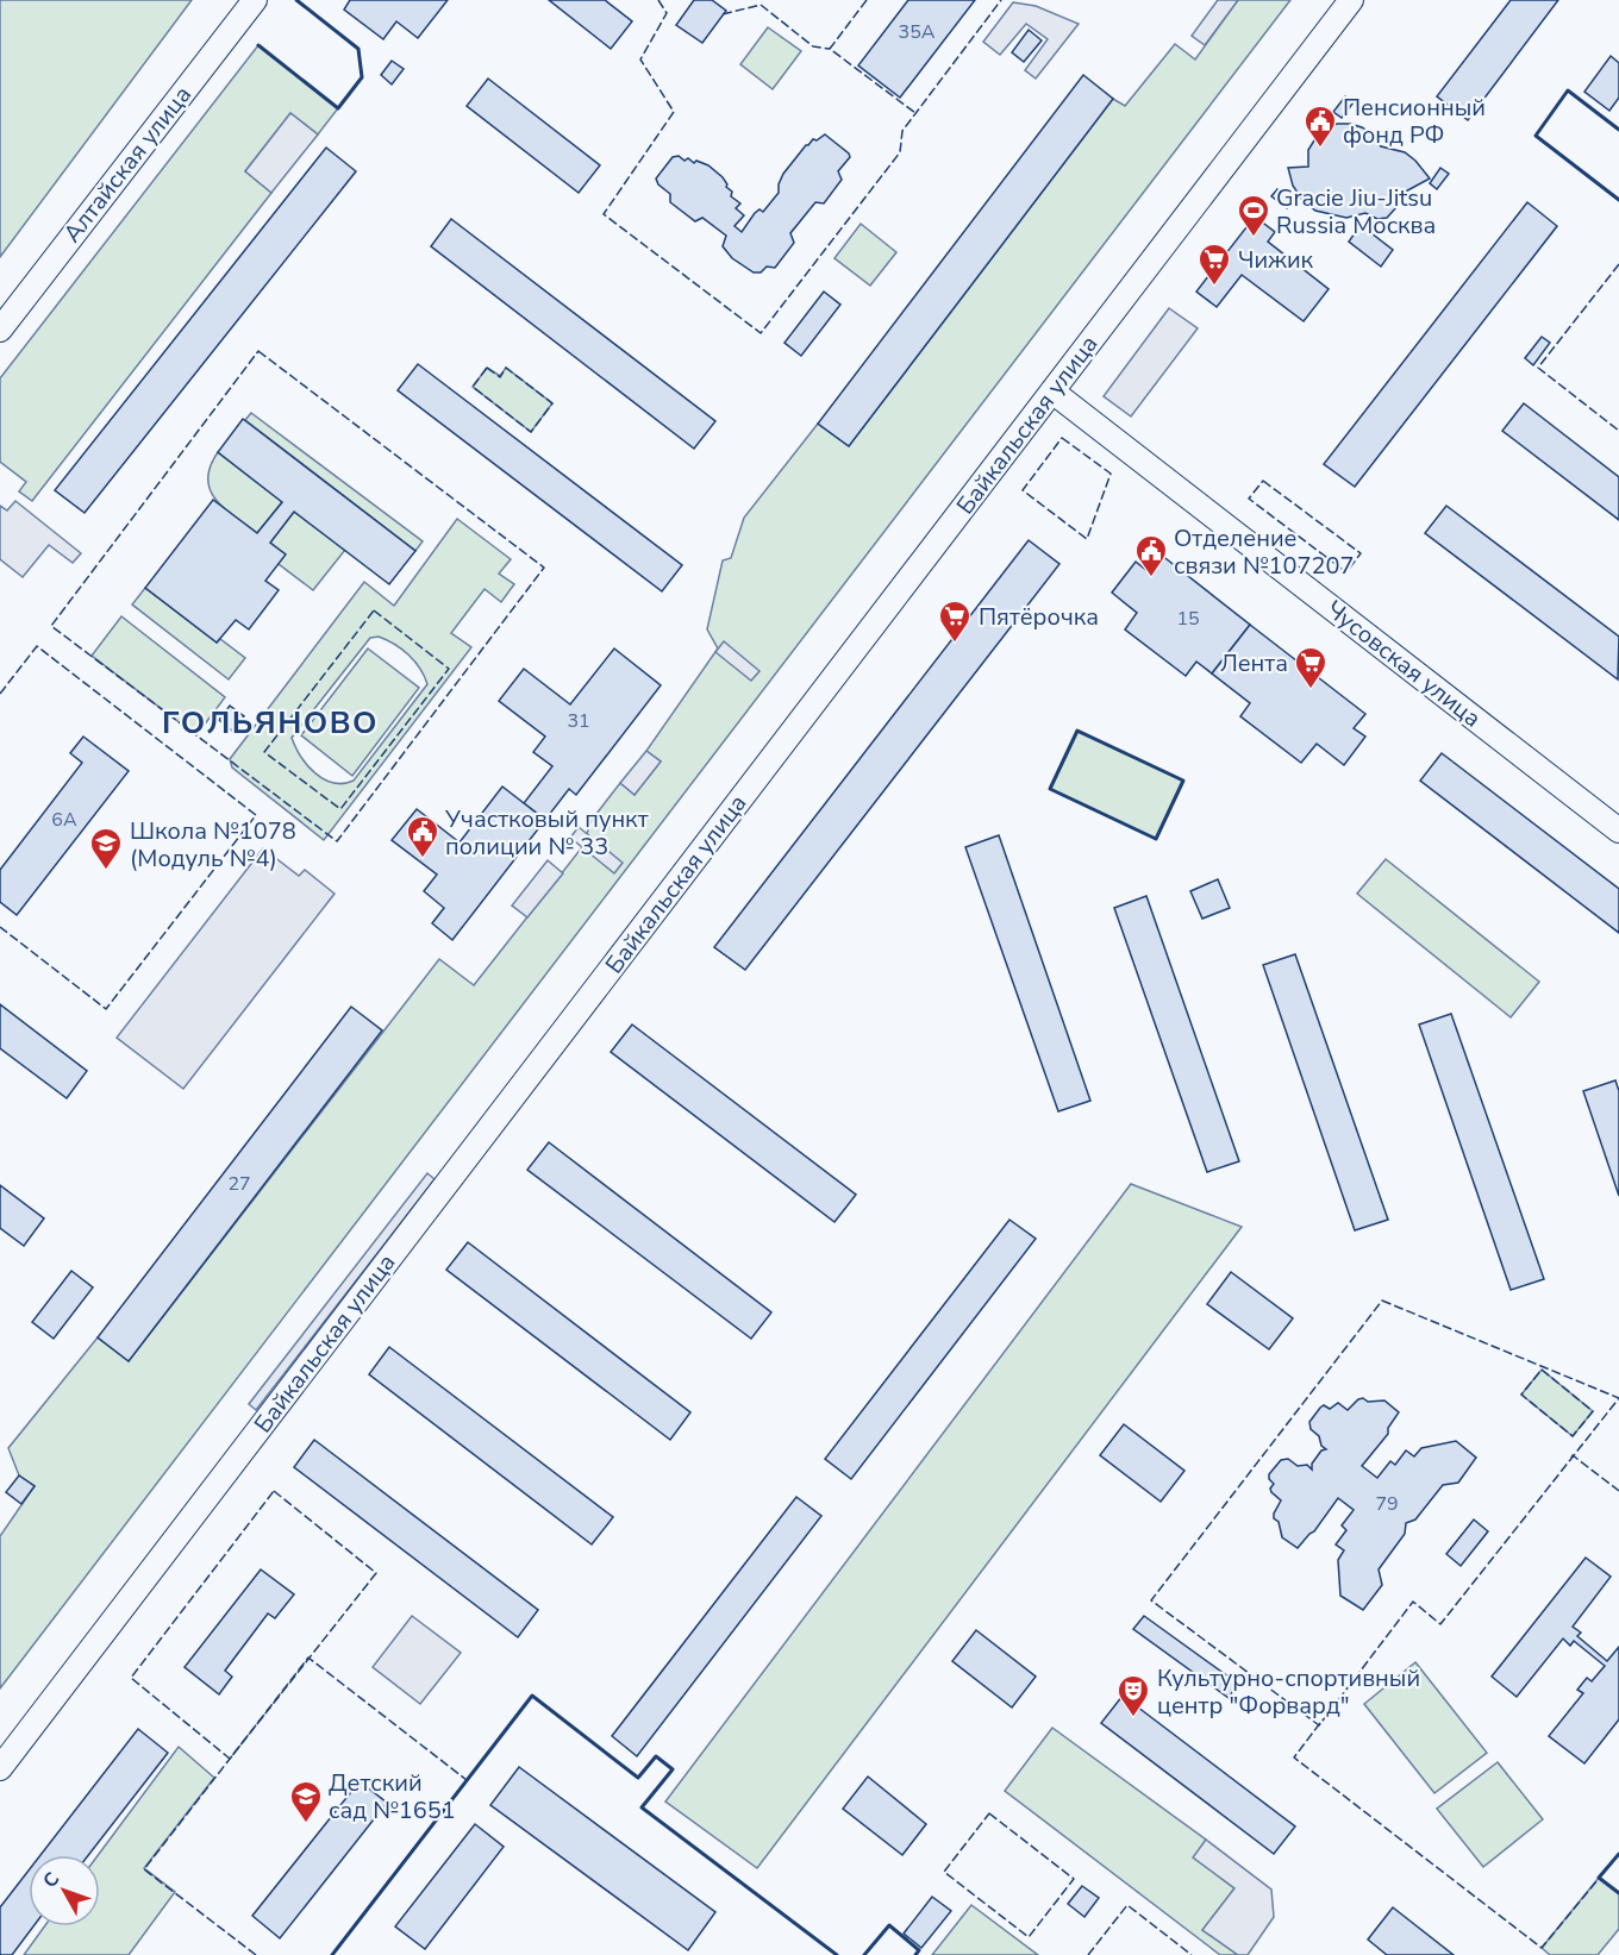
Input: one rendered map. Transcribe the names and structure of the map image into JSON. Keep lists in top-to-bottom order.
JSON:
{
  "streets": {
    "street": ["Алтайская улица", "Байкальская улица", "Чусовская улица"]
  },
  "crossings": [
    ["Байкальская улица", "Чусовская улица"]
  ],
  "districts": ["ГОЛЬЯНОВО"],
  "places": {
    "public building": ["Пенсионный фонд РФ", "Отделение связи №107207", "Участковый пункт полиции № 33"],
    "sports": ["Gracie Jiu-Jitsu Russia Москва"],
    "supermarket": ["Чижик", "Пятёрочка", "Лента"],
    "school or university": ["Школа №1078 (Модуль №4)", "Детский сад №1651"],
    "theatre": ["Культурно-спортивный центр \"Форвард\""]
  },
  "house_numbers": [
    "35А",
    "15",
    "31",
    "6А",
    "27",
    "79"
  ],
  "north": "top left"
}
